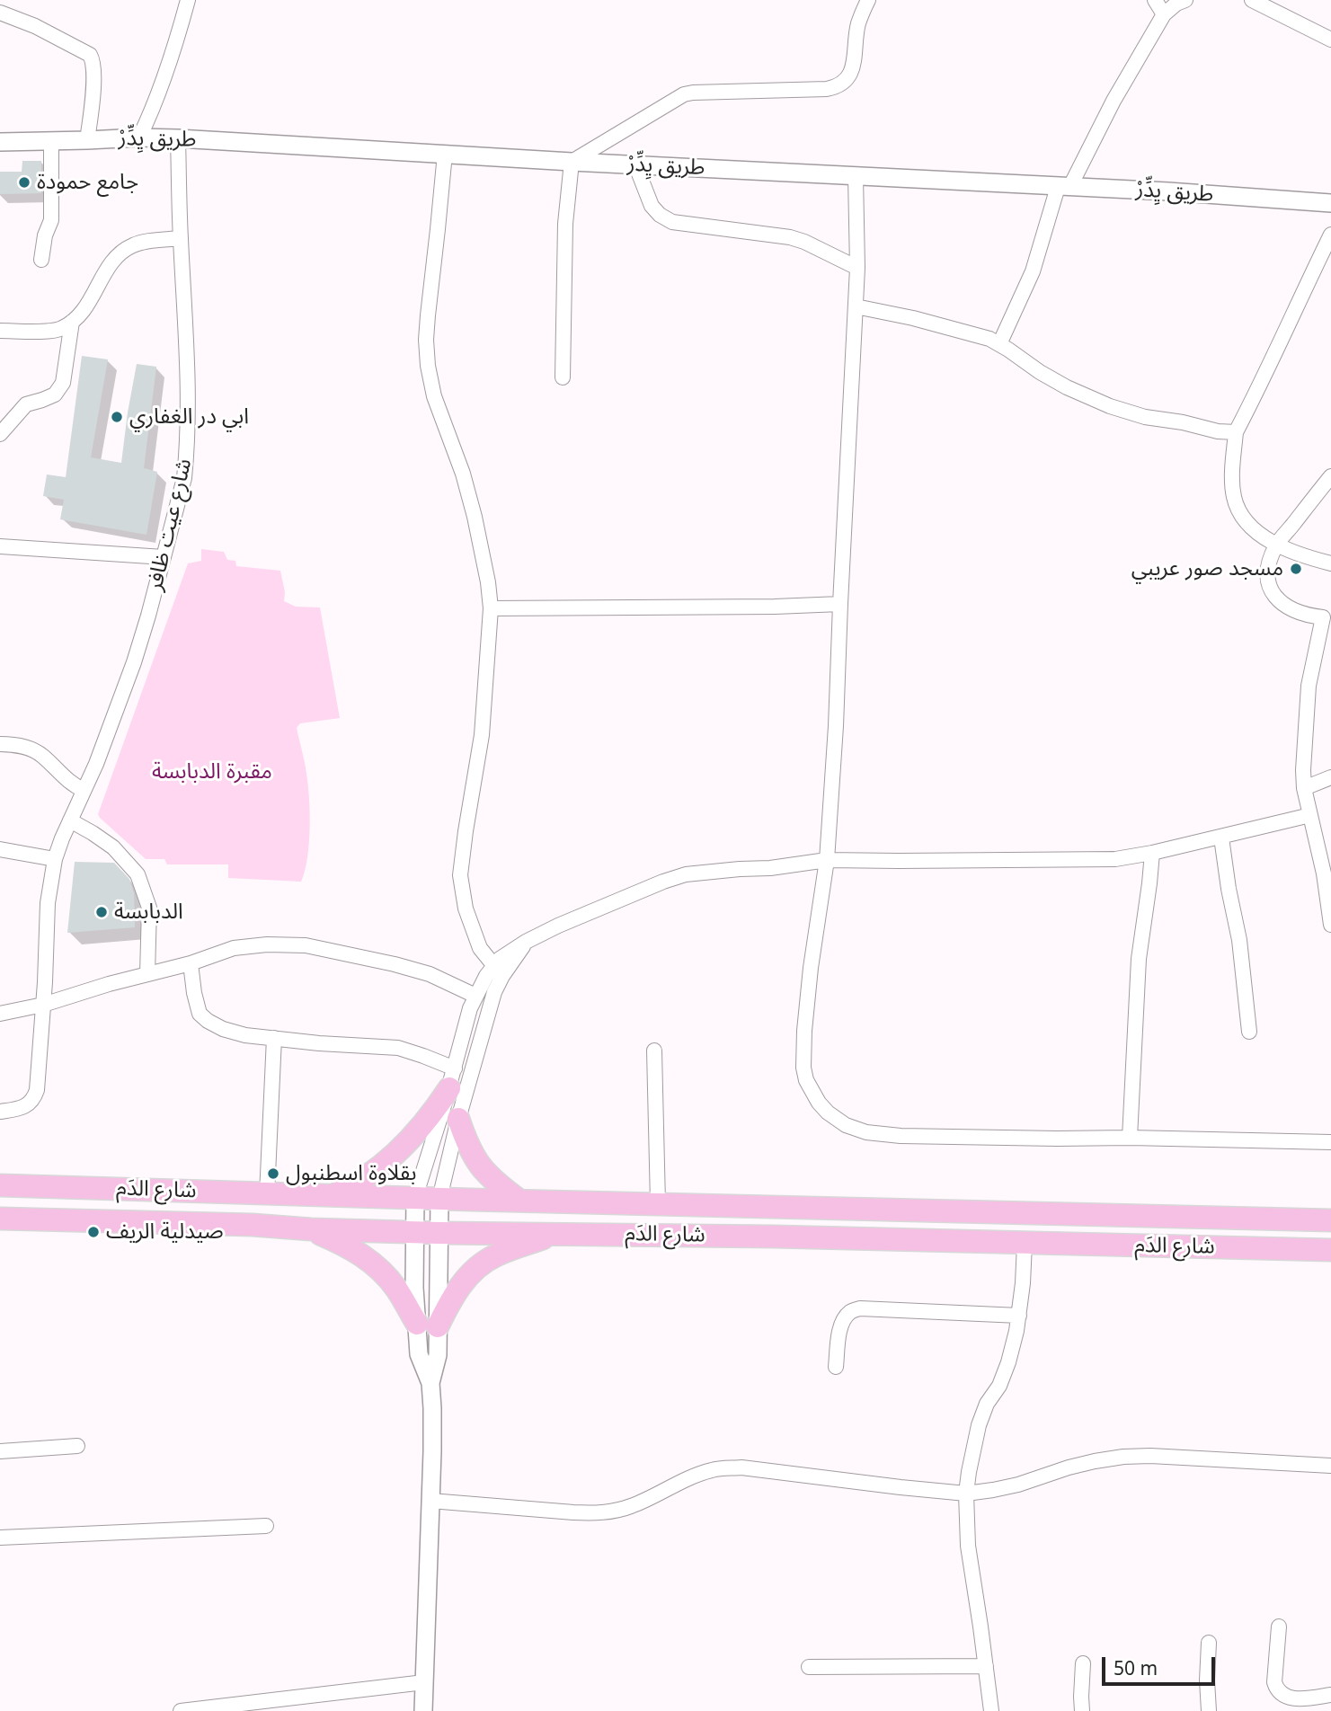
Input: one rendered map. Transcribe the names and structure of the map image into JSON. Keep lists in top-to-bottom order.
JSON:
{
  "streets": {
    "main road": ["شارع الدَم"],
    "street": ["طريق يِدِّرْ", "شارع عيت ظافر"]
  },
  "crossings": [
    ["طريق يِدِّرْ", "شارع عيت ظافر"]
  ],
  "parks": ["مقبرة الدبابسة"],
  "places": [
    "جامع حمودة",
    "ابي در الغفاري",
    "مسجد صور عريبي",
    "الدبابسة",
    "بقلاوة اسطنبول",
    "صيدلية الريف"
  ],
  "scale_bar": "50 m"
}
